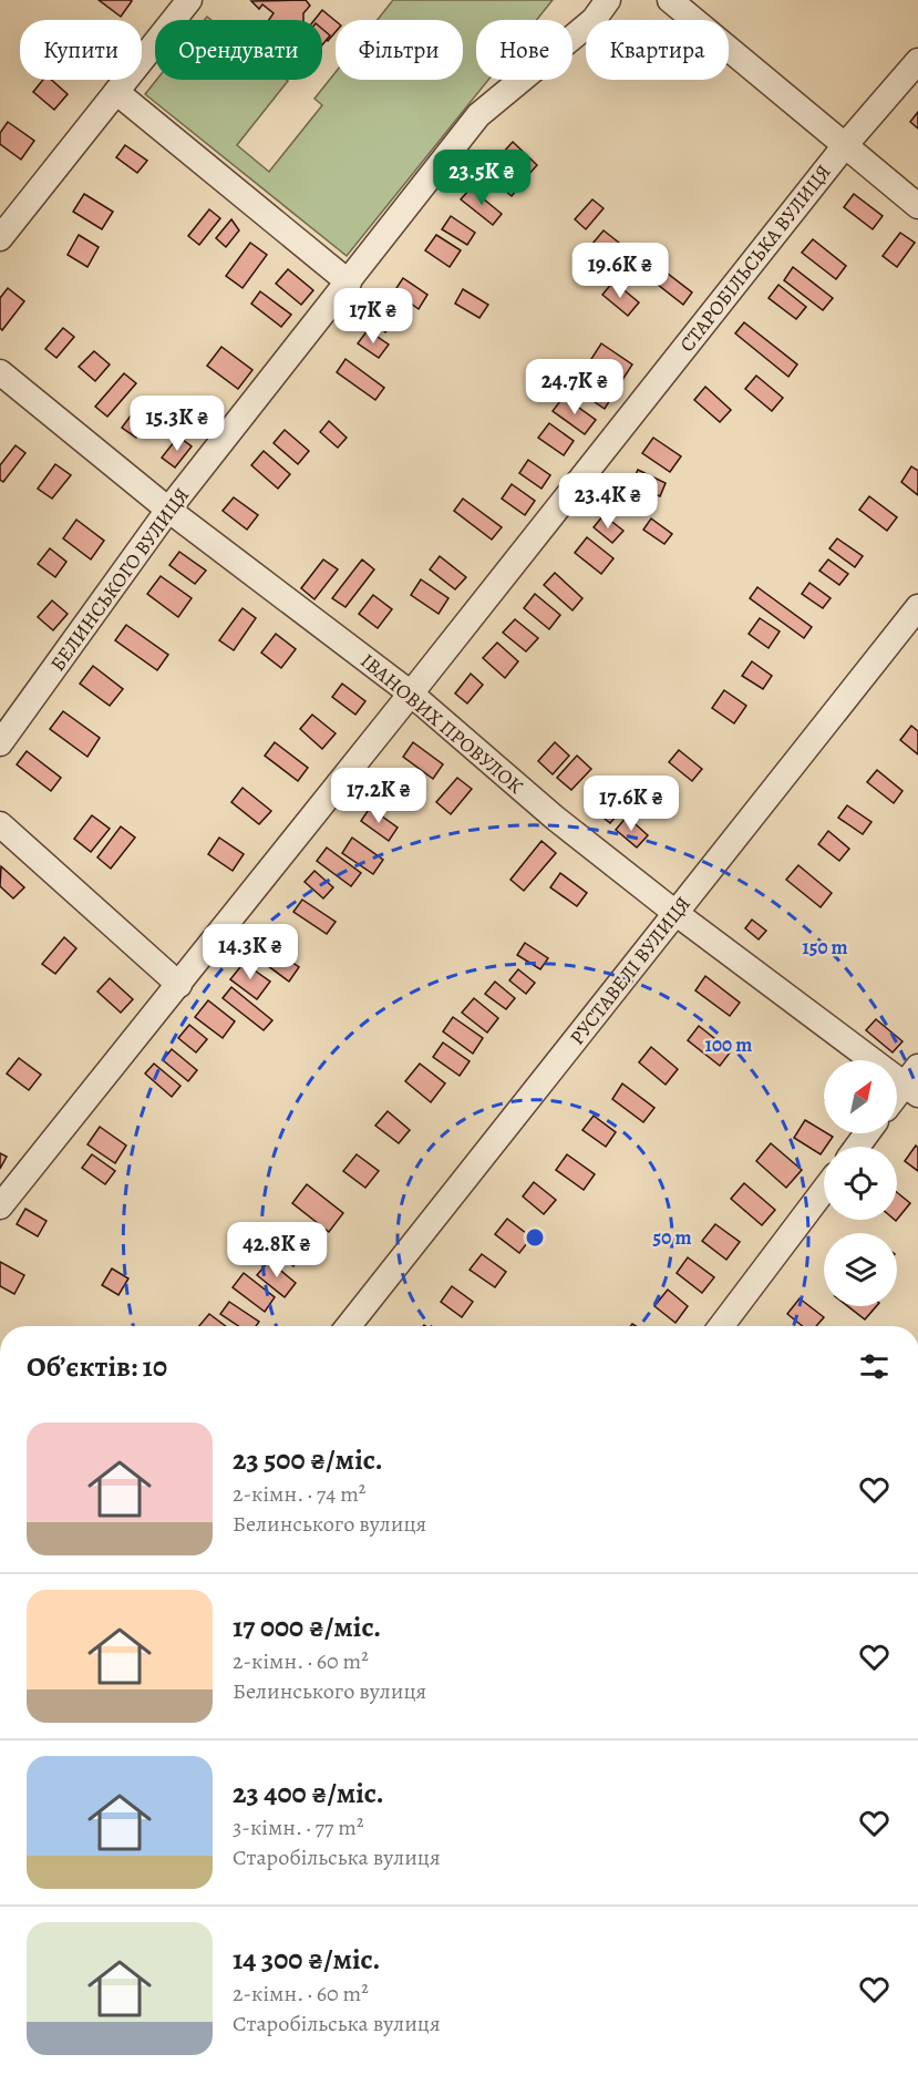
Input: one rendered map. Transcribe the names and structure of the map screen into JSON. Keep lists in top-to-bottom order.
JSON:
{
  "streets": {
    "street": [
      "СТАРОБІЛЬСЬКА ВУЛИЦЯ",
      "БЕЛИНСЬКОГО ВУЛИЦЯ",
      "ІВАНОВИХ ПРОВУЛОК",
      "РУСТАВЕЛІ ВУЛИЦЯ"
    ]
  },
  "crossings": [
    ["СТАРОБІЛЬСЬКА ВУЛИЦЯ", "ІВАНОВИХ ПРОВУЛОК"],
    ["БЕЛИНСЬКОГО ВУЛИЦЯ", "ІВАНОВИХ ПРОВУЛОК"],
    ["ІВАНОВИХ ПРОВУЛОК", "РУСТАВЕЛІ ВУЛИЦЯ"]
  ],
  "north": "top right",
  "page": {
    "chip": [
      "Купити",
      "Орендувати",
      "Фільтри",
      "Нове",
      "Квартира"
    ],
    "price": [
      "23.5K ₴",
      "19.6K ₴",
      "17K ₴",
      "24.7K ₴",
      "15.3K ₴",
      "23.4K ₴",
      "17.2K ₴",
      "17.6K ₴",
      "14.3K ₴",
      "42.8K ₴"
    ],
    "heading": "Об’єктів: 10",
    "list": [
      {
        "name": "23 500 ₴/міс.",
        "note": "2-кімн. · 74 m² · Белинського вулиця"
      },
      {
        "name": "17 000 ₴/міс.",
        "note": "2-кімн. · 60 m² · Белинського вулиця"
      },
      {
        "name": "23 400 ₴/міс.",
        "note": "3-кімн. · 77 m² · Старобільська вулиця"
      },
      {
        "name": "14 300 ₴/міс.",
        "note": "2-кімн. · 60 m² · Старобільська вулиця"
      }
    ]
  },
  "rings": ["150 m", "100 m", "50 m"]
}
